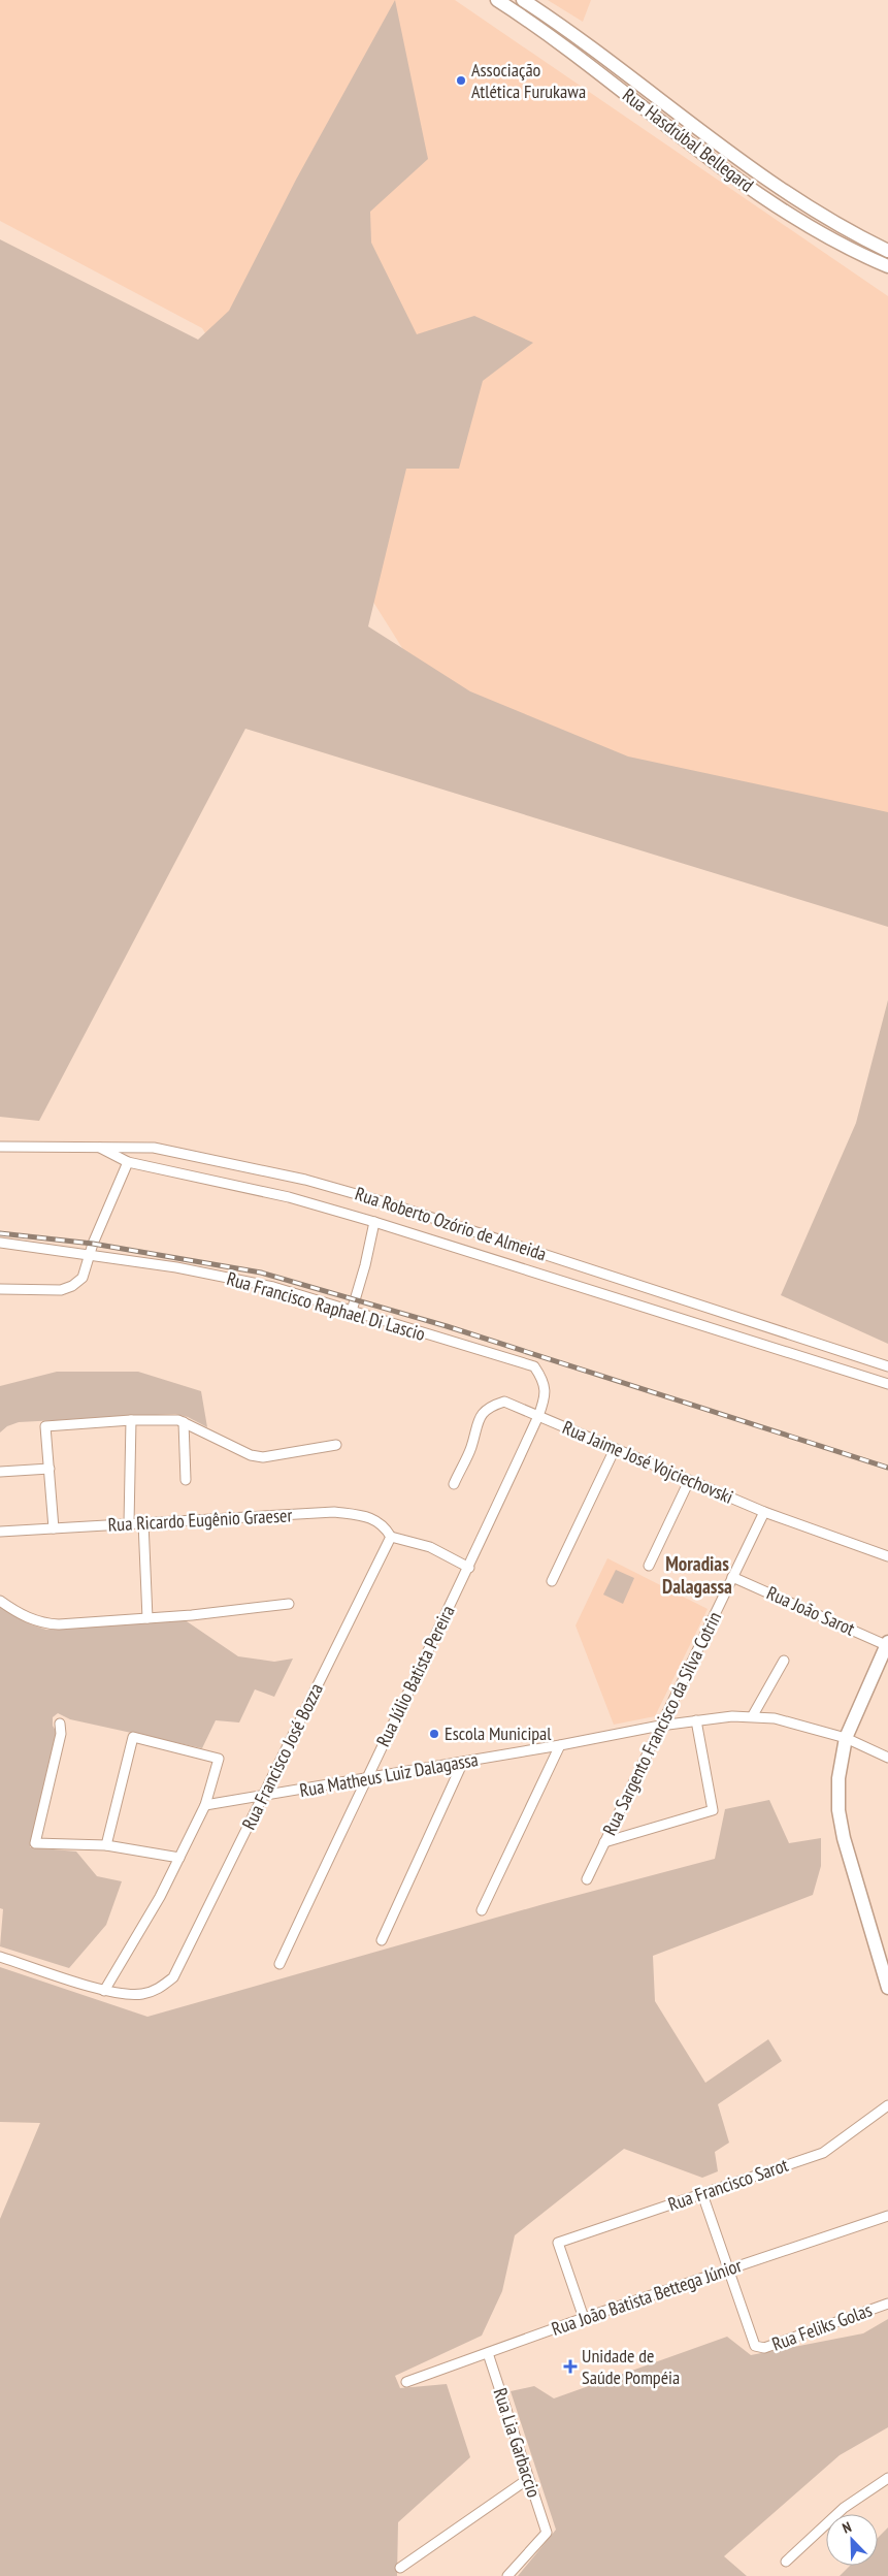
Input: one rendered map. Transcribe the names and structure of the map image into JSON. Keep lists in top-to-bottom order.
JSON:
{
  "streets": {
    "street": [
      "Rua Hasdrúbal Bellegard",
      "Rua Roberto Ozório de Almeida",
      "Rua Francisco Raphael Di Lascio",
      "Rua Jaime José Vojciechovski",
      "Rua Ricardo Eugênio Graeser",
      "Rua João Sarot",
      "Rua Júlio Batista Pereira",
      "Rua Sargento Francisco da Silva Cotrin",
      "Rua Francisco José Bozza",
      "Rua Matheus Luiz Dalagassa",
      "Rua Francisco Sarot",
      "Rua João Batista Bettega Júnior",
      "Rua Feliks Golas",
      "Rua Lia Garbaccio"
    ]
  },
  "crossings": [
    ["Rua Francisco Raphael Di Lascio", "Rua Jaime José Vojciechovski"],
    ["Rua Francisco Raphael Di Lascio", "Rua Júlio Batista Pereira"],
    ["Rua Jaime José Vojciechovski", "Rua Júlio Batista Pereira"],
    ["Rua Jaime José Vojciechovski", "Rua Sargento Francisco da Silva Cotrin"],
    ["Rua Ricardo Eugênio Graeser", "Rua Francisco José Bozza"],
    ["Rua João Sarot", "Rua Sargento Francisco da Silva Cotrin"],
    ["Rua Júlio Batista Pereira", "Rua Matheus Luiz Dalagassa"],
    ["Rua Sargento Francisco da Silva Cotrin", "Rua Matheus Luiz Dalagassa"],
    ["Rua Francisco José Bozza", "Rua Matheus Luiz Dalagassa"],
    ["Rua Francisco Sarot", "Rua João Batista Bettega Júnior"],
    ["Rua João Batista Bettega Júnior", "Rua Feliks Golas"],
    ["Rua João Batista Bettega Júnior", "Rua Lia Garbaccio"]
  ],
  "districts": ["Moradias Dalagassa"],
  "places": {
    "other": ["Associação Atlética Furukawa", "Escola Municipal"],
    "health": ["Unidade de Saúde Pompéia"]
  },
  "north": "top left"
}
